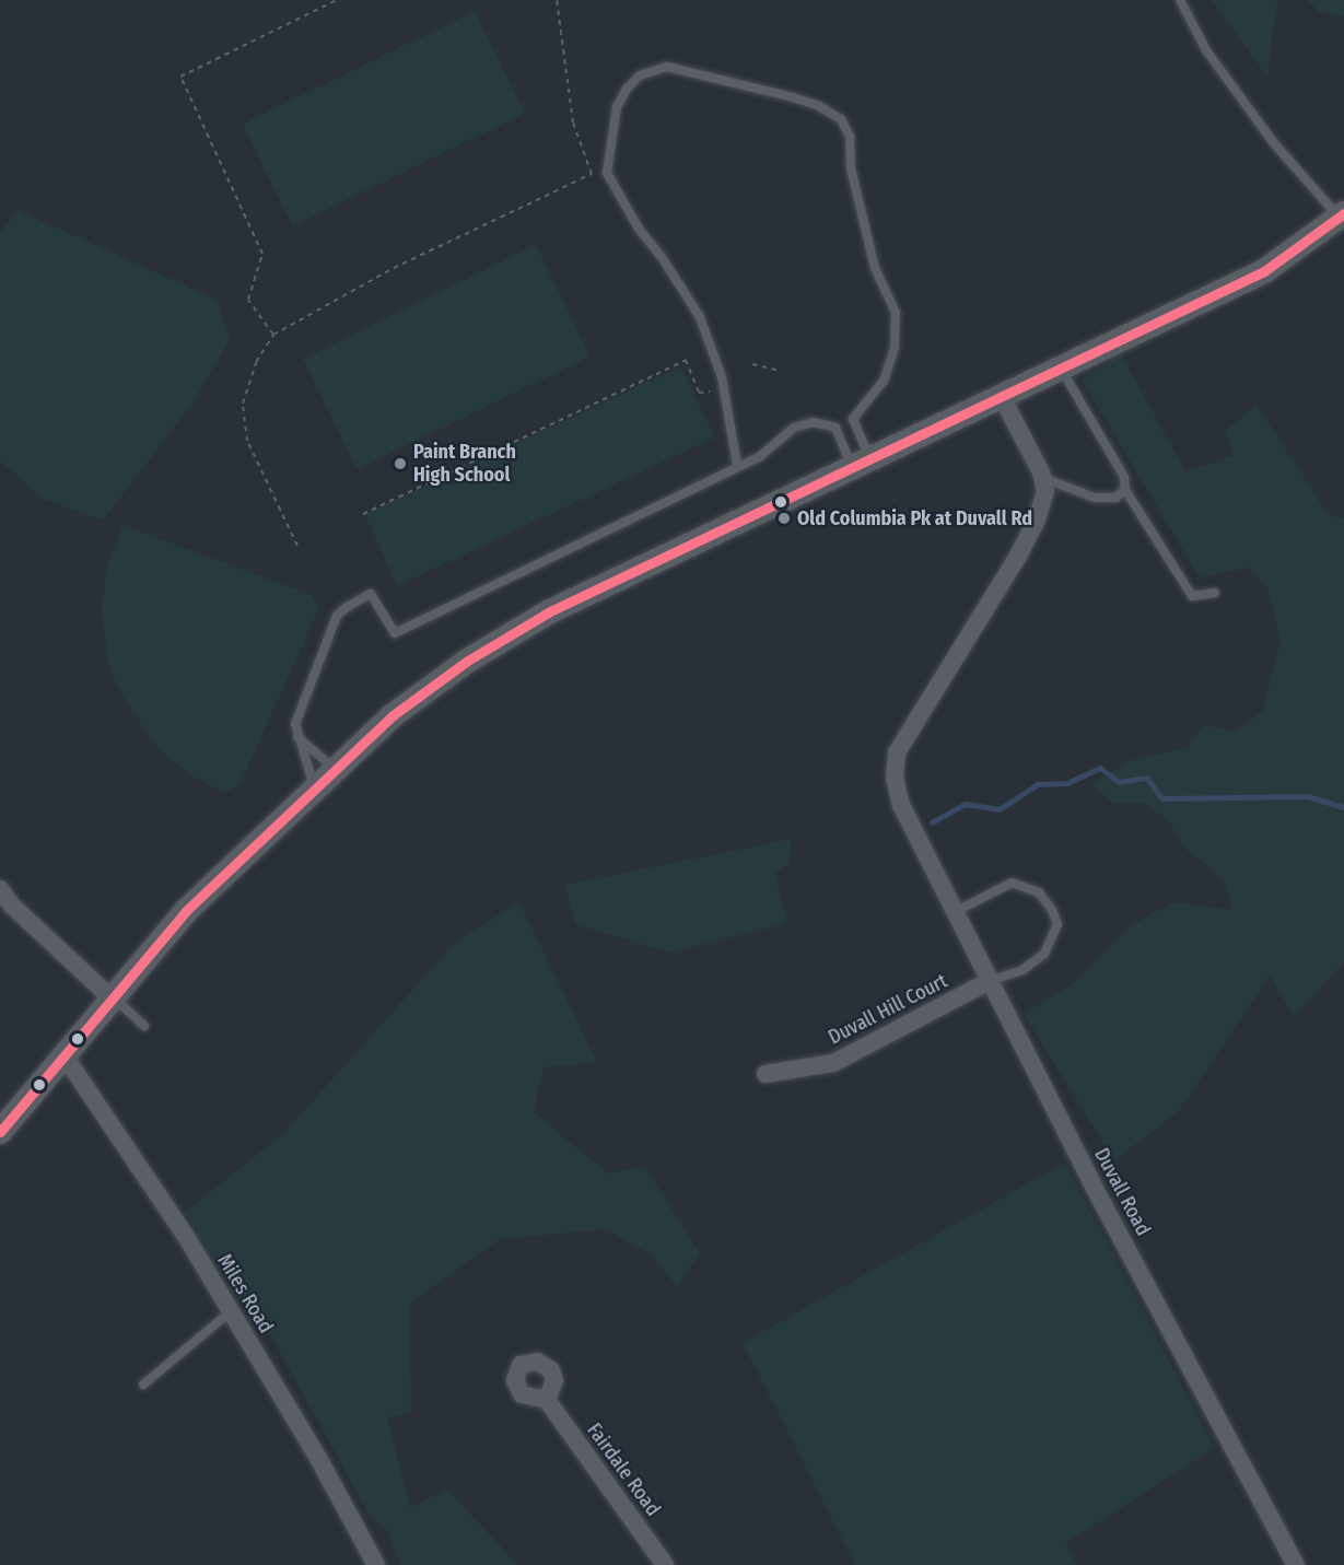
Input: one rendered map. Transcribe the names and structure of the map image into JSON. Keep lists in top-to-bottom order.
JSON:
{
  "streets": {
    "street": [
      "Duvall Hill Court",
      "Duvall Road",
      "Miles Road",
      "Fairdale Road"
    ]
  },
  "crossings": [
    ["Duvall Hill Court", "Duvall Road"]
  ],
  "places": ["Paint Branch High School", "Old Columbia Pk at Duvall Rd"]
}
